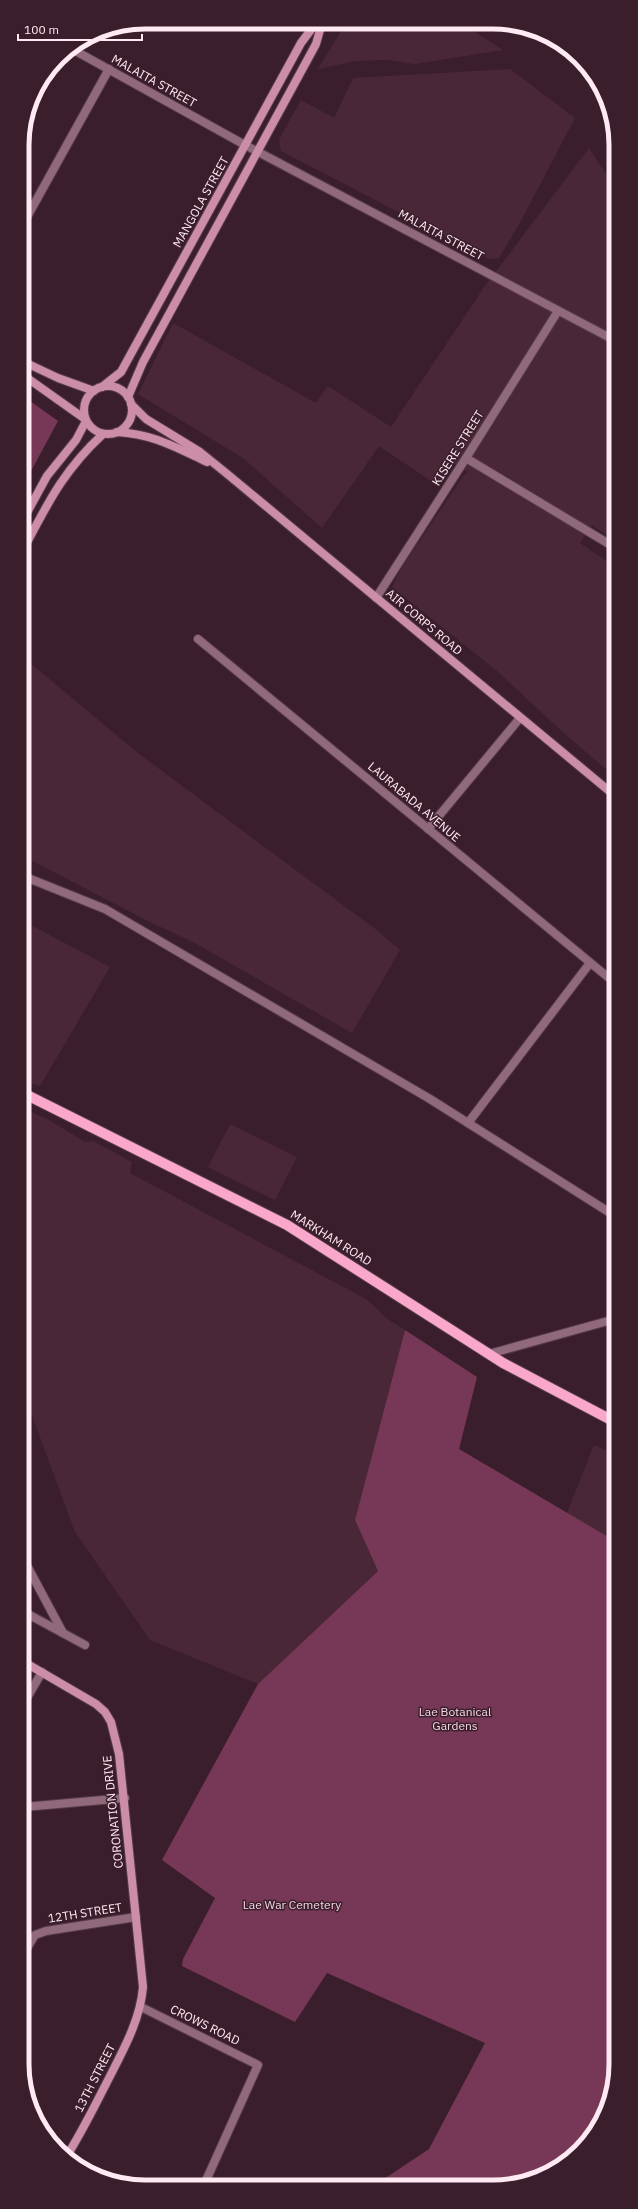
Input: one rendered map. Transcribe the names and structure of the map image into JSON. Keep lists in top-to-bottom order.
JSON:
{
  "streets": {
    "main road": ["MARKHAM ROAD"],
    "street": [
      "MALAITA STREET",
      "MANGOLA STREET",
      "KISERE STREET",
      "AIR CORPS ROAD",
      "LAURABADA AVENUE",
      "CORONATION DRIVE",
      "12TH STREET",
      "CROWS ROAD",
      "13TH STREET"
    ]
  },
  "crossings": [
    ["MALAITA STREET", "MANGOLA STREET"],
    ["MALAITA STREET", "KISERE STREET"],
    ["MANGOLA STREET", "AIR CORPS ROAD"],
    ["KISERE STREET", "AIR CORPS ROAD"],
    ["CORONATION DRIVE", "12TH STREET"],
    ["CORONATION DRIVE", "CROWS ROAD"],
    ["CORONATION DRIVE", "13TH STREET"],
    ["CROWS ROAD", "13TH STREET"]
  ],
  "parks": ["Lae Botanical Gardens", "Lae War Cemetery"],
  "scale_bar": "100 m"
}
